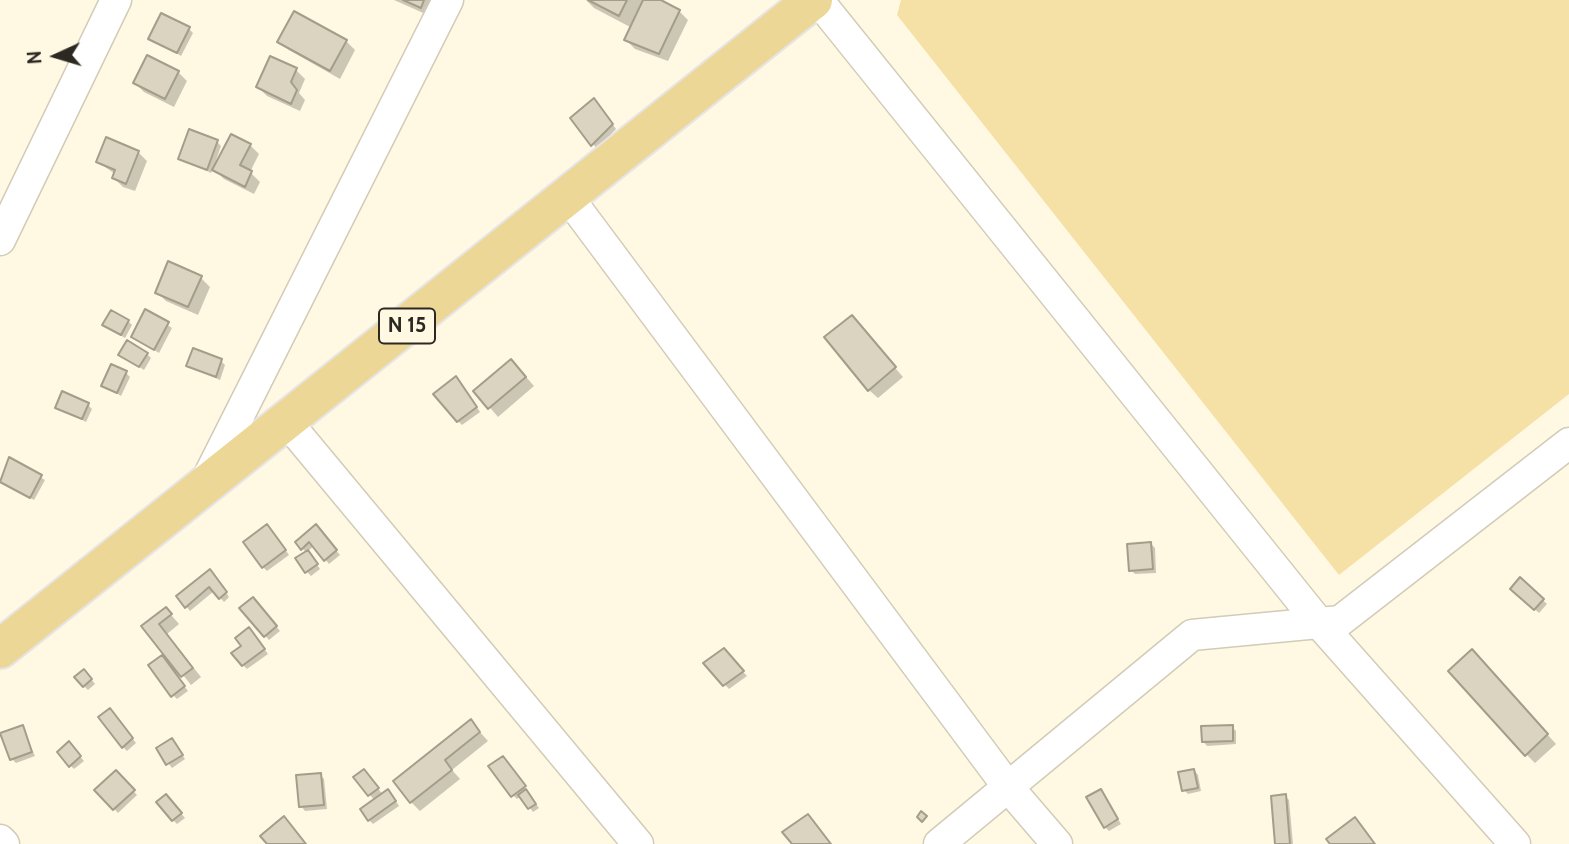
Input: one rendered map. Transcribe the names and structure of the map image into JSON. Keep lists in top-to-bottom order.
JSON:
{
  "streets": {
    "main road": ["N 15"]
  },
  "north": "left"
}
